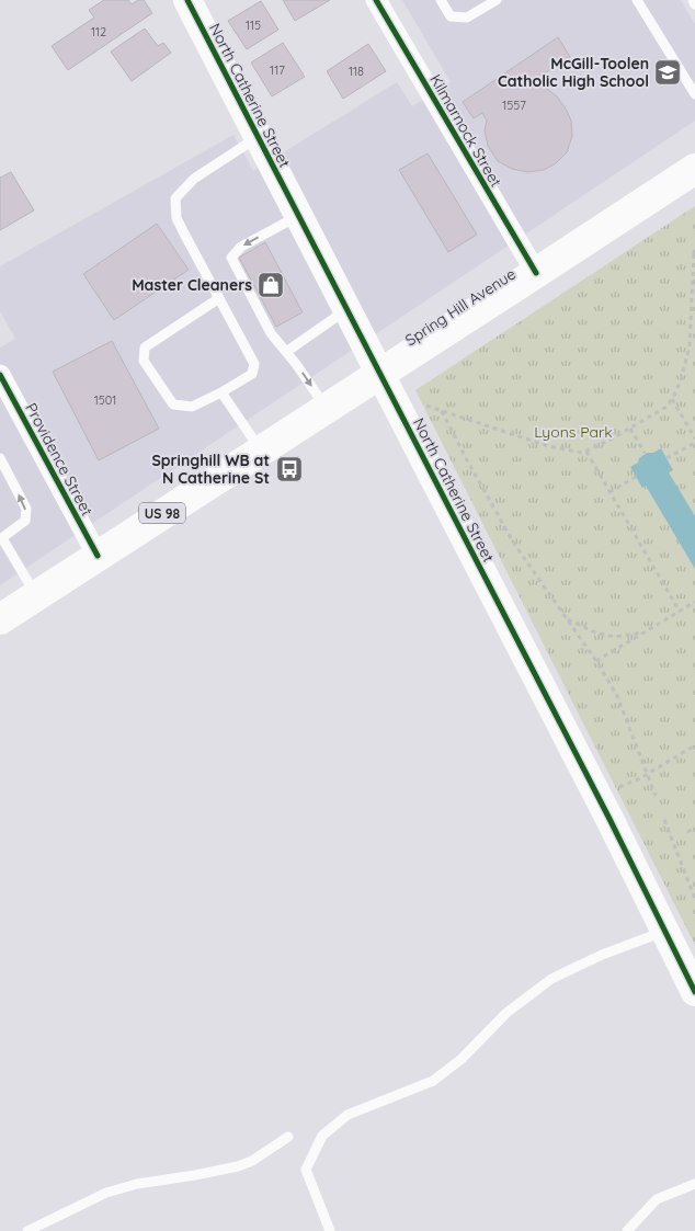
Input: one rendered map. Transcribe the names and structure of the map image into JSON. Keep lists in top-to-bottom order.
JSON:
{
  "streets": {
    "main road": ["Spring Hill Avenue", "US 98"],
    "street": ["North Catherine Street", "Kilmarnock Street", "Providence Street"]
  },
  "crossings": [
    ["North Catherine Street", "Spring Hill Avenue"],
    ["Kilmarnock Street", "Spring Hill Avenue"],
    ["Spring Hill Avenue", "Providence Street"]
  ],
  "parks": ["Lyons Park"],
  "places": {
    "school or university": ["McGill-Toolen Catholic High School"],
    "shop": ["Master Cleaners"],
    "bus stop": ["Springhill WB at N Catherine St"]
  },
  "house_numbers": [
    "115",
    "112",
    "117",
    "118",
    "1557",
    "1501"
  ]
}
